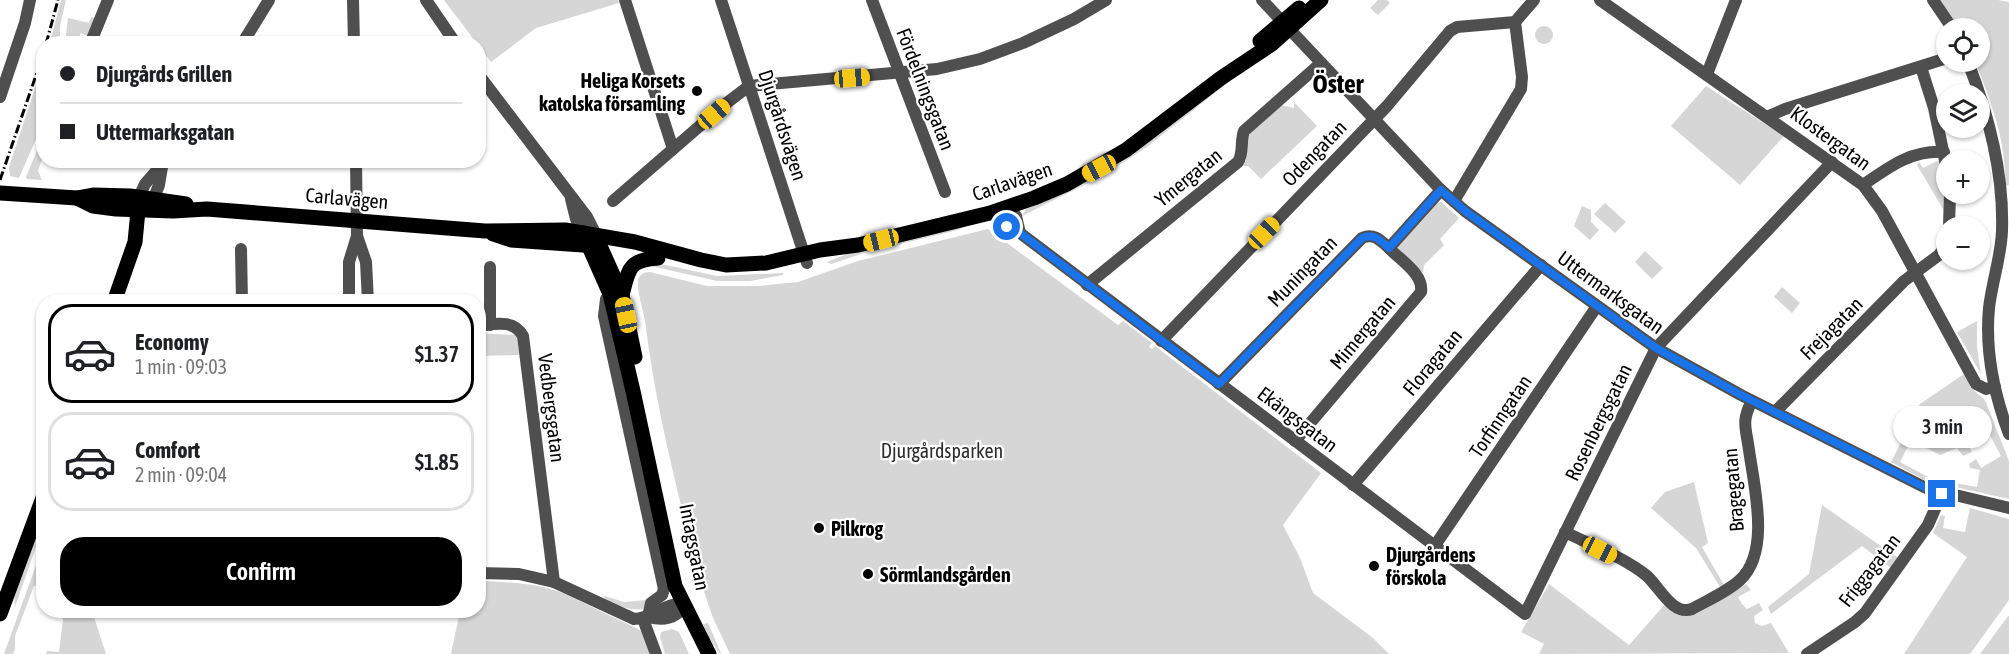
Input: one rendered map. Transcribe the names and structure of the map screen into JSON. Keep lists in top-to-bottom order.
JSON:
{
  "streets": {
    "main road": ["Carlavägen", "Intagsgatan"],
    "street": [
      "Fördelningsgatan",
      "Djurgårdsvägen",
      "Klostergatan",
      "Odengatan",
      "Ymergatan",
      "Muningatan",
      "Uttermarksgatan",
      "Frejagatan",
      "Mimergatan",
      "Floragatan",
      "Vedbergsgatan",
      "Torfinngatan",
      "Ekängsgatan",
      "Rosenbergsgatan",
      "Bragegatan",
      "Friggagatan"
    ]
  },
  "crossings": [
    ["Djurgårdsvägen", "Carlavägen"],
    ["Klostergatan", "Frejagatan"],
    ["Klostergatan", "Rosenbergsgatan"],
    ["Odengatan", "Uttermarksgatan"],
    ["Odengatan", "Ekängsgatan"],
    ["Ymergatan", "Uttermarksgatan"],
    ["Ymergatan", "Ekängsgatan"],
    ["Carlavägen", "Uttermarksgatan"],
    ["Carlavägen", "Ekängsgatan"],
    ["Carlavägen", "Intagsgatan"],
    ["Muningatan", "Mimergatan"],
    ["Muningatan", "Ekängsgatan"],
    ["Uttermarksgatan", "Frejagatan"],
    ["Uttermarksgatan", "Floragatan"],
    ["Uttermarksgatan", "Torfinngatan"],
    ["Uttermarksgatan", "Rosenbergsgatan"],
    ["Uttermarksgatan", "Bragegatan"],
    ["Uttermarksgatan", "Friggagatan"],
    ["Mimergatan", "Ekängsgatan"],
    ["Floragatan", "Ekängsgatan"],
    ["Torfinngatan", "Ekängsgatan"],
    ["Ekängsgatan", "Rosenbergsgatan"],
    ["Rosenbergsgatan", "Bragegatan"]
  ],
  "districts": ["Öster"],
  "parks": ["Djurgårdsparken"],
  "places": [
    "Heliga Korsets katolska församling",
    "Pilkrog",
    "Djurgårdens förskola",
    "Sörmlandsgården"
  ],
  "page": {
    "map_buttons": ["+", "−"],
    "banner": ["Djurgårds Grillen", "Uttermarksgatan"],
    "list": [
      {
        "name": "Economy",
        "note": "1 min · 09:03",
        "value": "$1.37"
      },
      {
        "name": "Comfort",
        "note": "2 min · 09:04",
        "value": "$1.85"
      }
    ],
    "bubble": "3 min",
    "buttons": "Confirm"
  }
}
